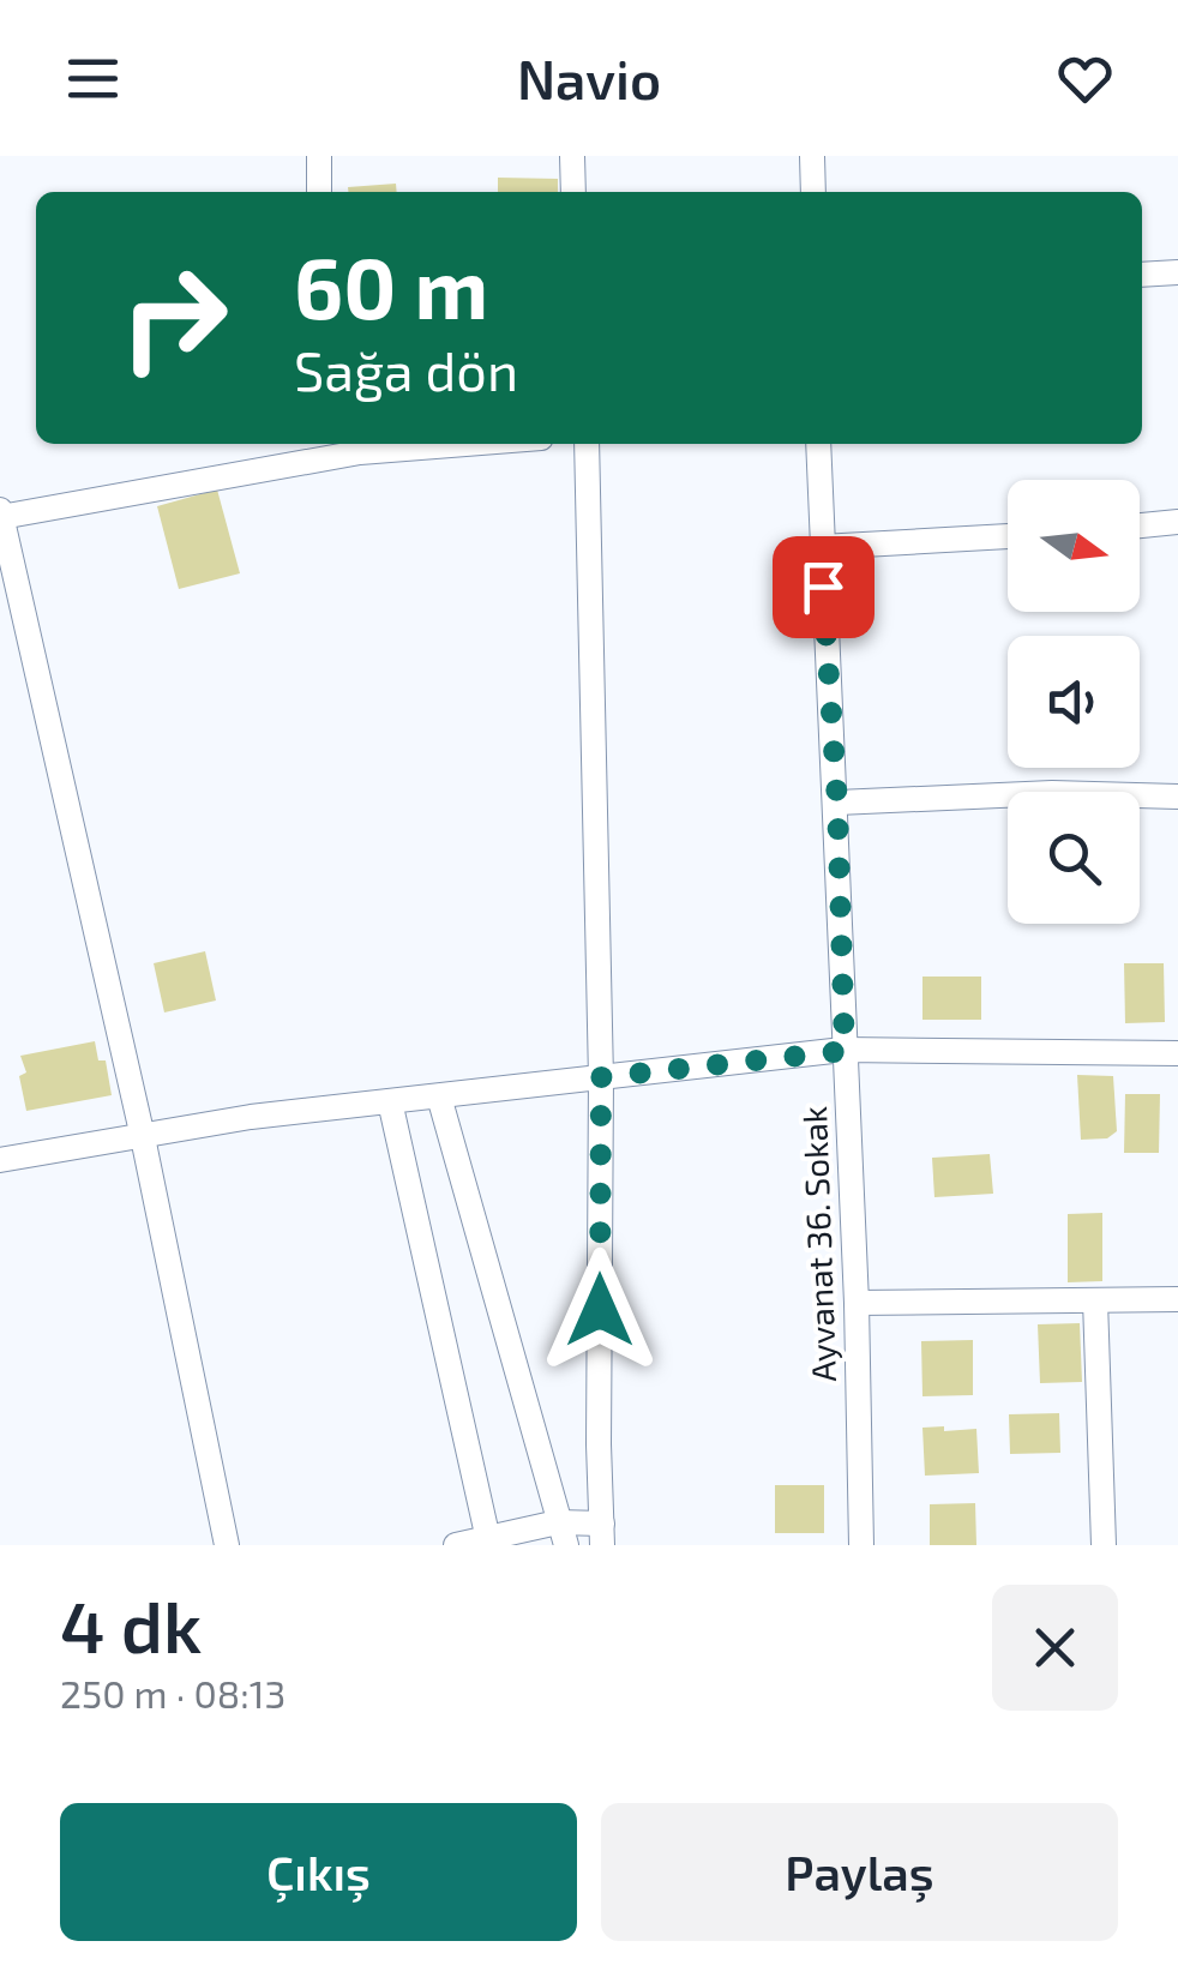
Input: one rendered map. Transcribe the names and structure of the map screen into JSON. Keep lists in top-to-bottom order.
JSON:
{
  "streets": {
    "street": ["Ayvanat 36. Sokak"]
  },
  "north": "right",
  "page": {
    "header": "Navio",
    "turn": ["60 m", "Sağa dön"],
    "heading": ["4 dk", "250 m · 08:13"],
    "buttons": ["Çıkış", "Paylaş"]
  }
}
